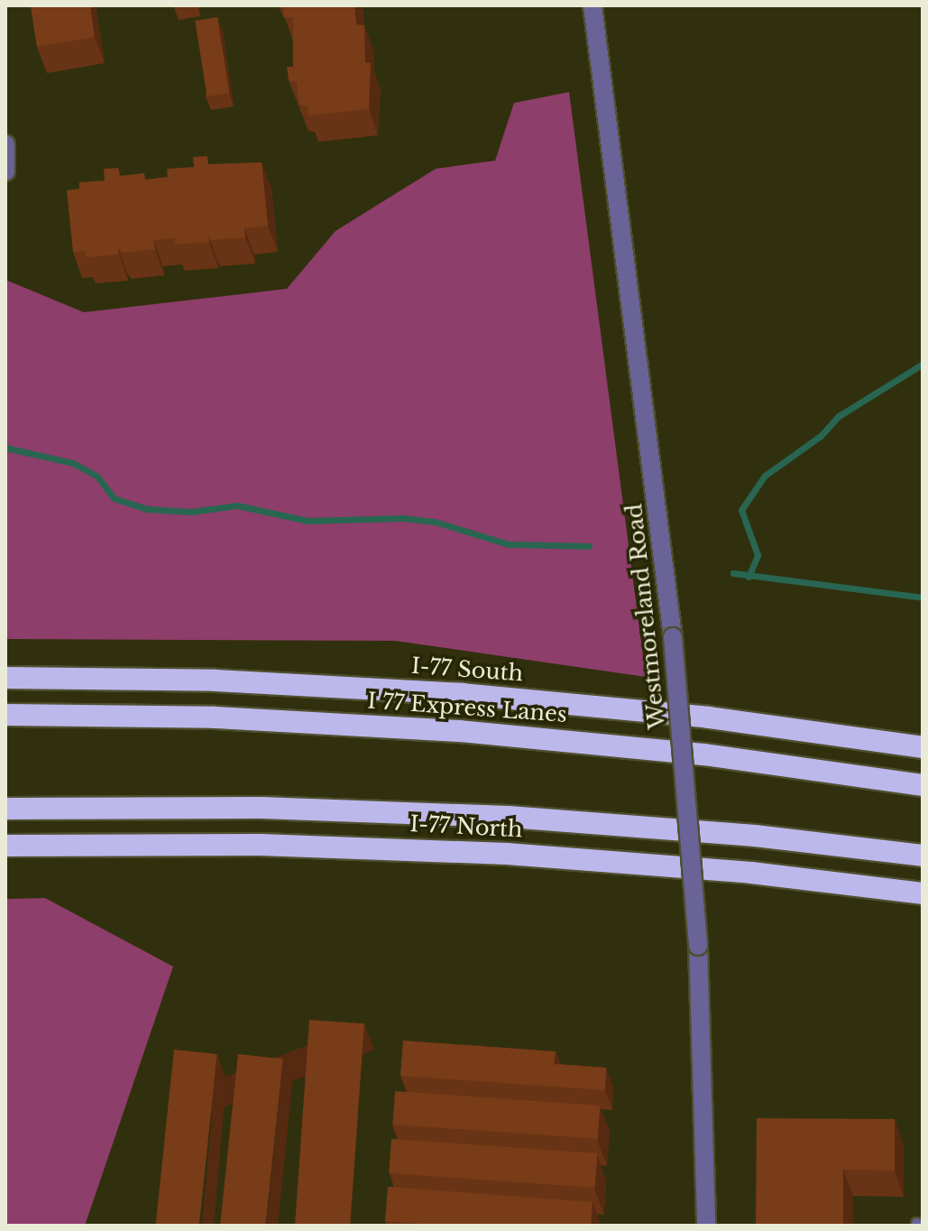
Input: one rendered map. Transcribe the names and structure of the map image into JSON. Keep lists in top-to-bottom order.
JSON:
{
  "streets": {
    "highway": ["I-77 South", "I 77 Express Lanes", "I-77 North"],
    "street": ["Westmoreland Road"]
  }
}
